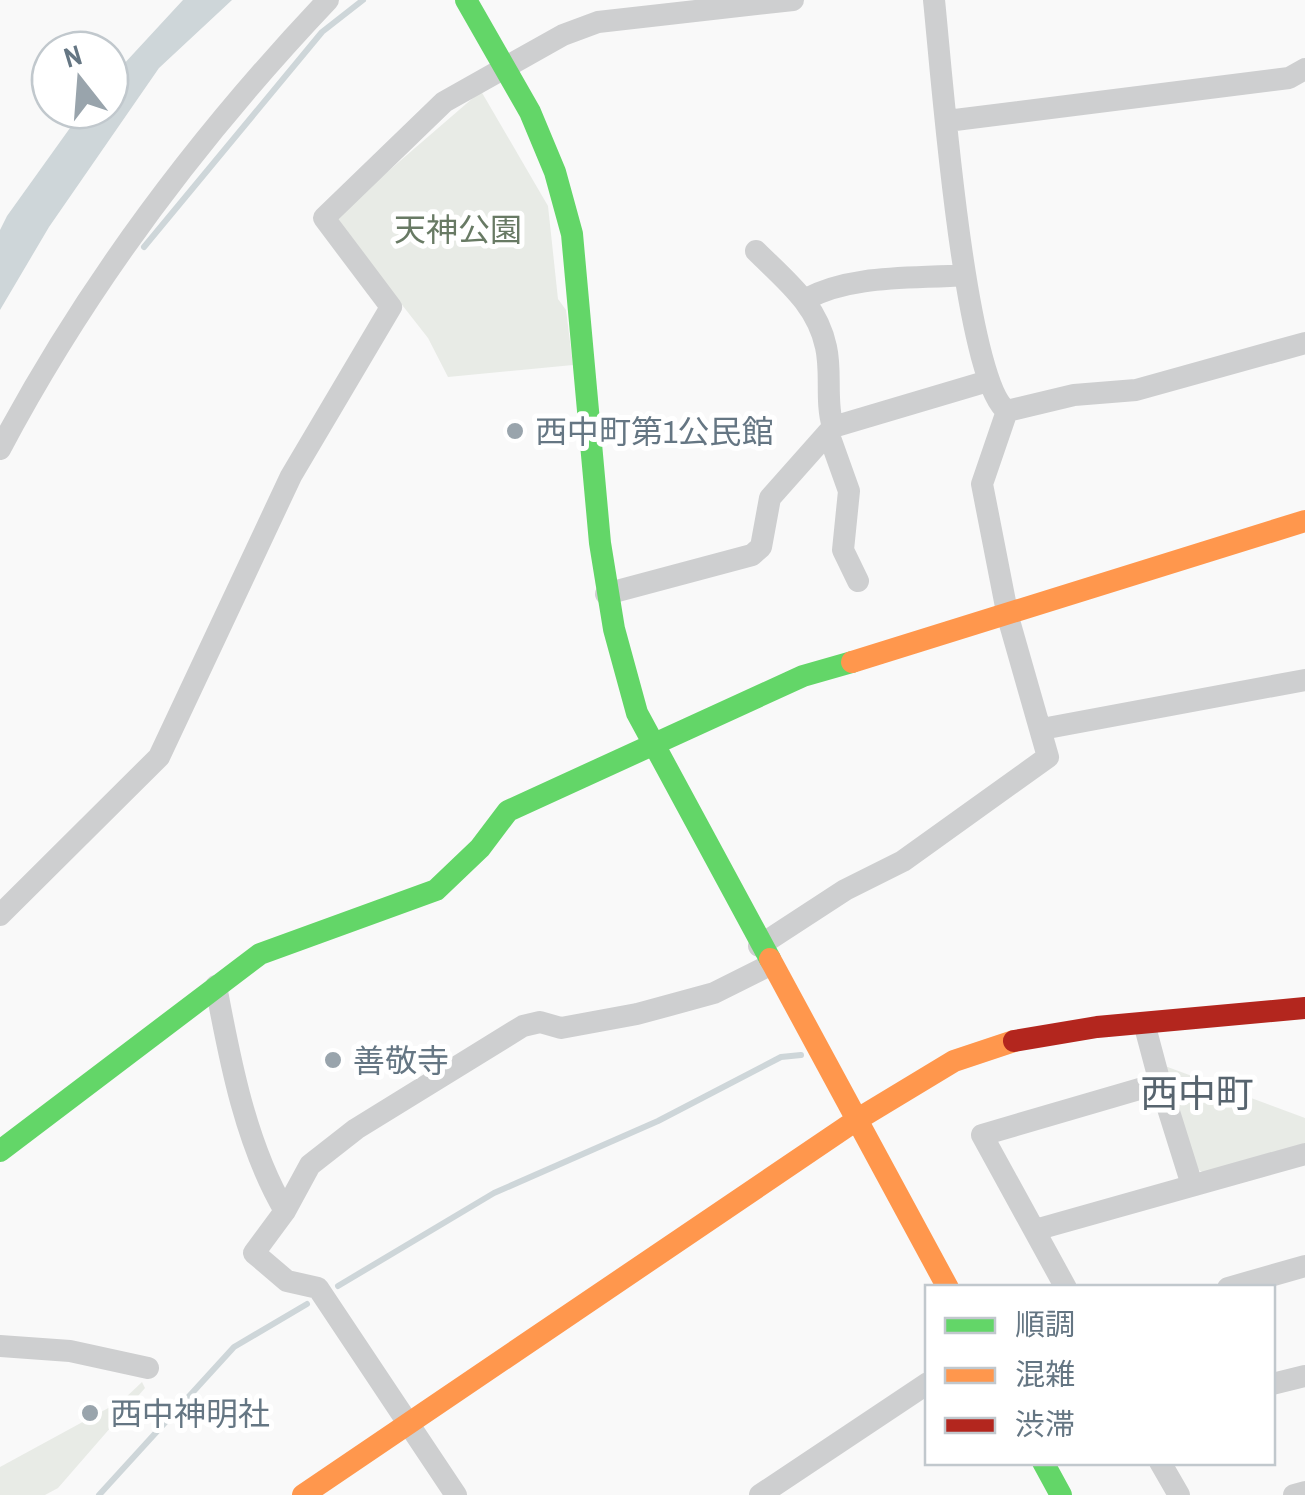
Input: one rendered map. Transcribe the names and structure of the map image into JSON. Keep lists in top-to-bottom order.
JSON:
{
  "districts": ["西中町"],
  "parks": ["天神公園"],
  "places": ["西中町第1公民館", "善敬寺", "西中神明社"],
  "legend": ["順調", "混雑", "渋滞"],
  "north": "top"
}
